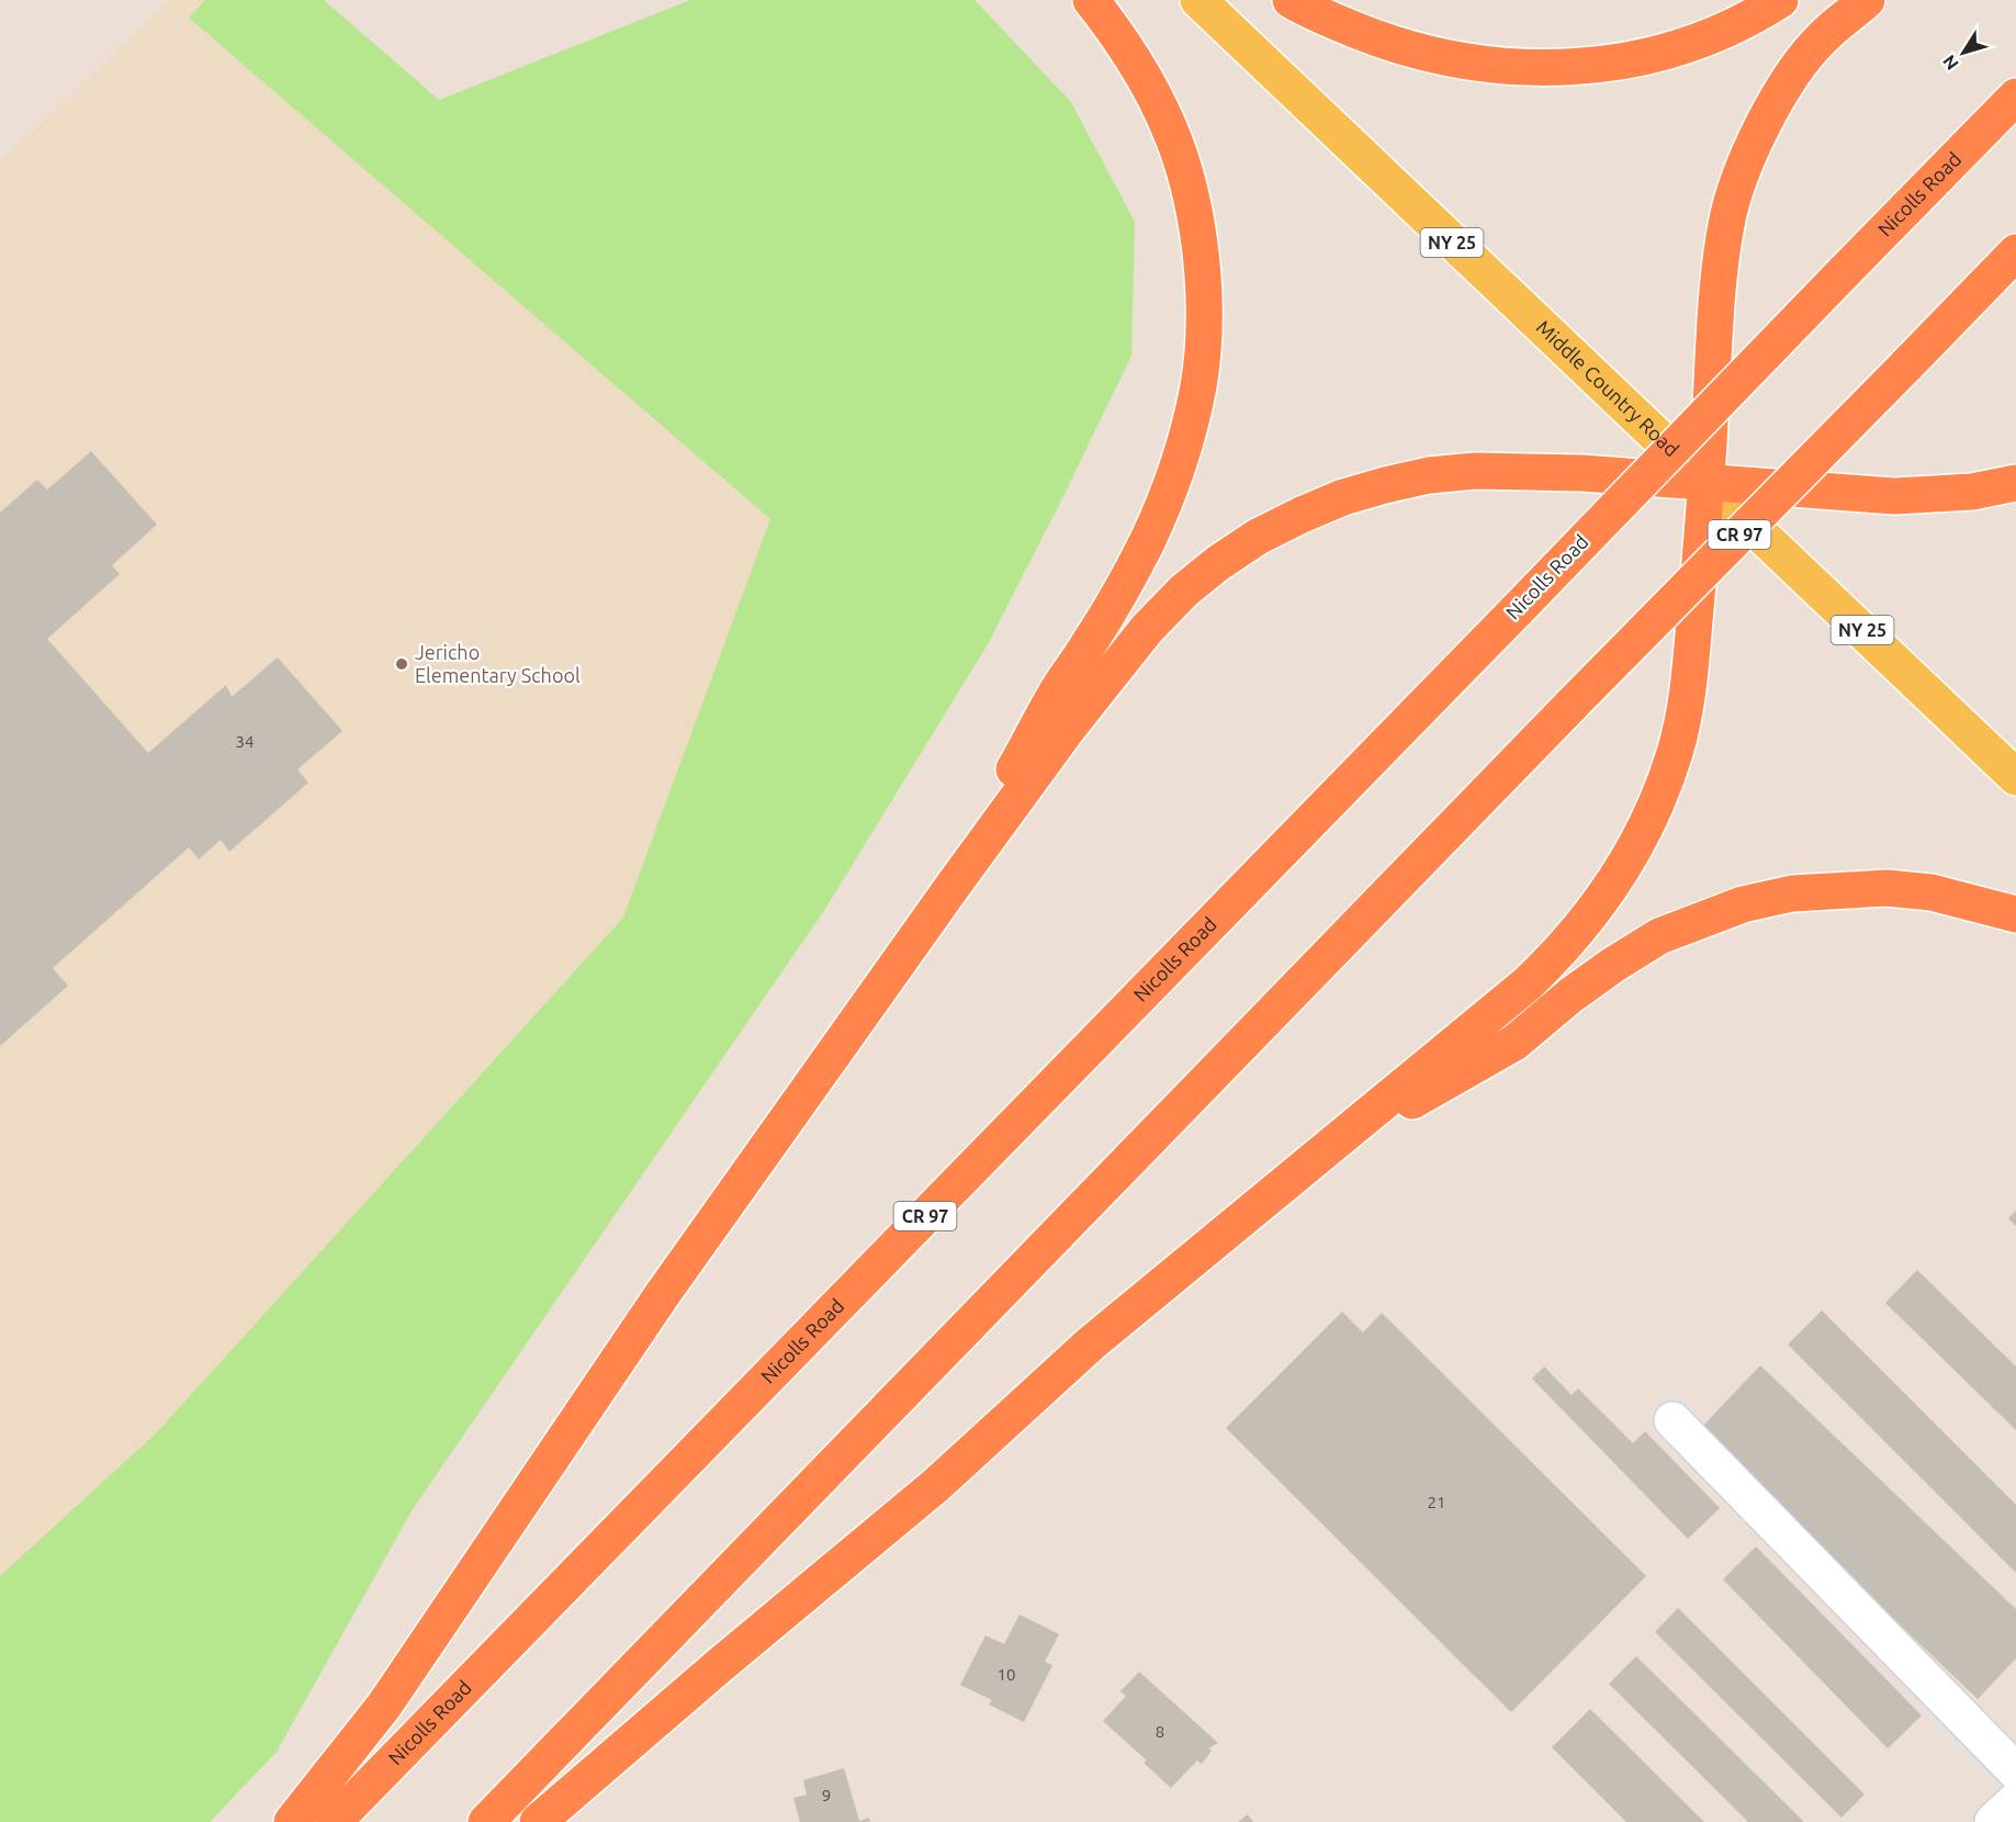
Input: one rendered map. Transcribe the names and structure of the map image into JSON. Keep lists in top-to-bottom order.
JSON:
{
  "streets": {
    "highway": ["Nicolls Road", "CR 97"],
    "main road": ["NY 25", "Middle Country Road"]
  },
  "places": ["Jericho Elementary School"],
  "house_numbers": [
    "34",
    "21",
    "10",
    "8",
    "9"
  ],
  "north": "bottom left"
}
